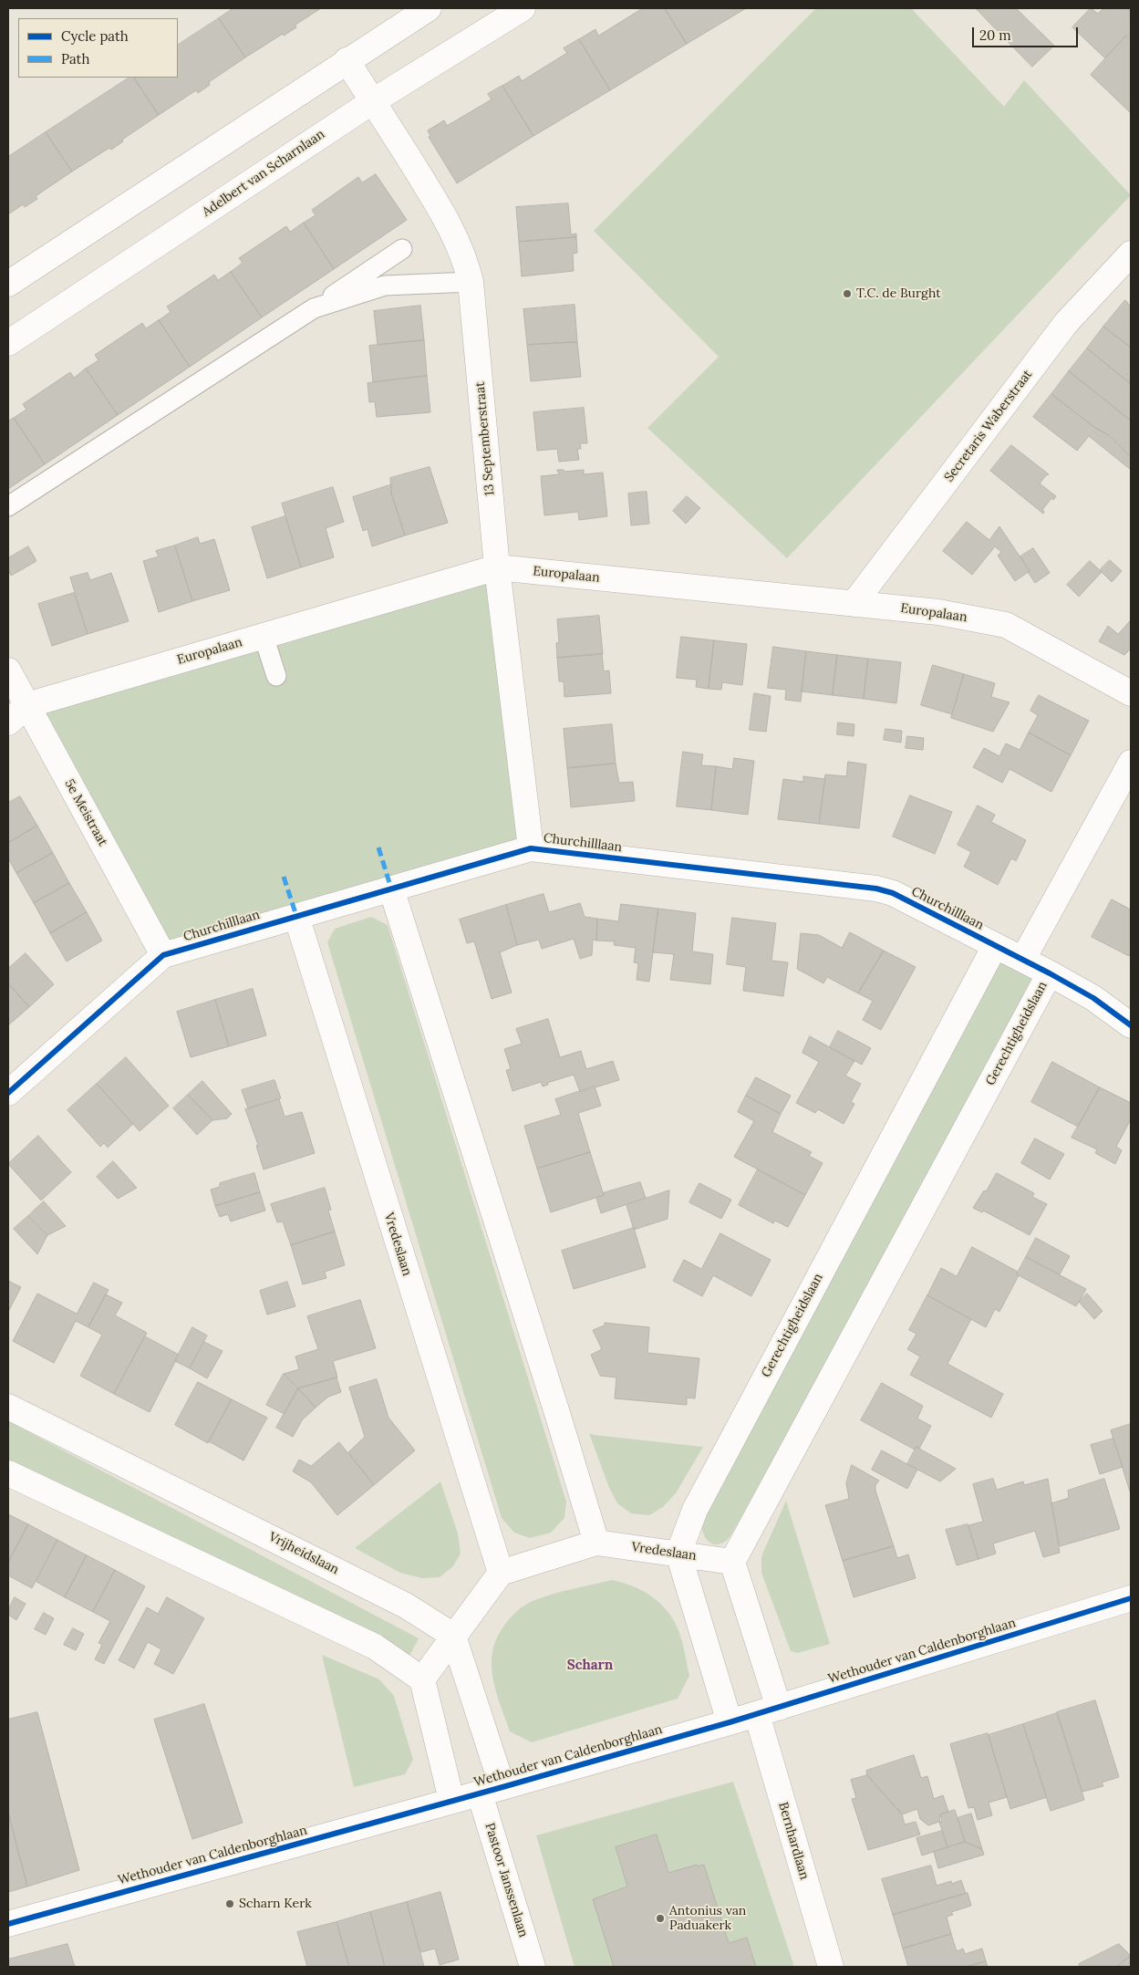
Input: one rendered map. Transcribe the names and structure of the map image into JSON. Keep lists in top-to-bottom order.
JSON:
{
  "streets": {
    "street": [
      "Adelbert van Scharnlaan",
      "Secretaris Waberstraat",
      "13 Septemberstraat",
      "Europalaan",
      "5e Meistraat",
      "Churchilllaan",
      "Gerechtigheidslaan",
      "Vredeslaan",
      "Vrijheidslaan",
      "Wethouder van Caldenborghlaan",
      "Bernhardlaan",
      "Pastoor Janssenlaan"
    ]
  },
  "crossings": [
    ["Adelbert van Scharnlaan", "13 Septemberstraat"],
    ["Secretaris Waberstraat", "Europalaan"],
    ["13 Septemberstraat", "Europalaan"],
    ["13 Septemberstraat", "Churchilllaan"],
    ["Europalaan", "5e Meistraat"],
    ["5e Meistraat", "Churchilllaan"],
    ["Churchilllaan", "Gerechtigheidslaan"],
    ["Churchilllaan", "Vredeslaan"],
    ["Gerechtigheidslaan", "Vredeslaan"],
    ["Wethouder van Caldenborghlaan", "Bernhardlaan"],
    ["Wethouder van Caldenborghlaan", "Pastoor Janssenlaan"]
  ],
  "districts": ["Scharn"],
  "places": ["T.C. de Burght", "Scharn Kerk", "Antonius van Paduakerk"],
  "legend": ["Cycle path", "Path"],
  "scale_bar": "20 m"
}
